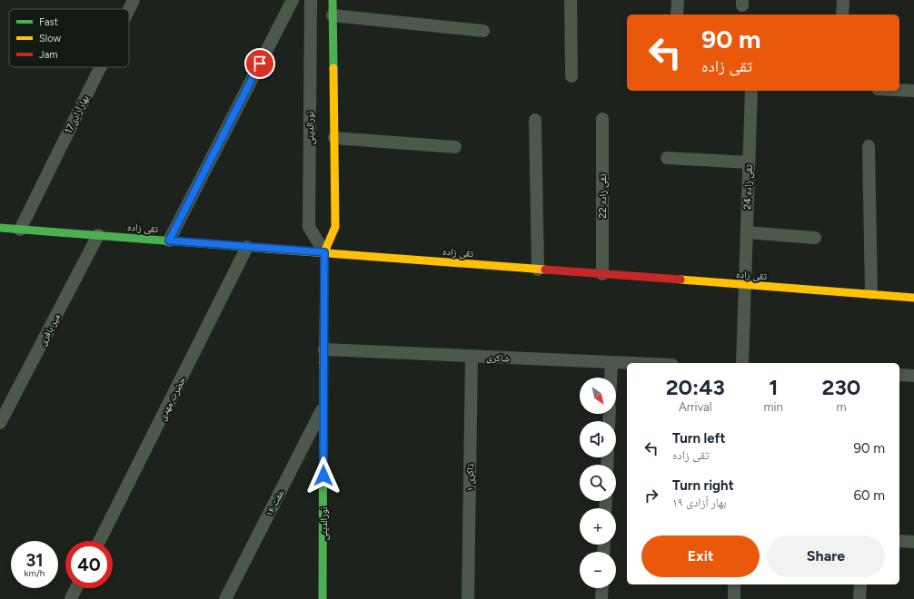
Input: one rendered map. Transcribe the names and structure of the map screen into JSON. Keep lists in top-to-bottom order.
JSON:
{
  "streets": {
    "street": [
      "بهارآزادی17",
      "نورالدینی",
      "تقی زاده 24",
      "تقی زاده 22",
      "تقی زاده",
      "میر بافری",
      "شاکری",
      "حضرت مهدی",
      "ذاکری ۱",
      "عفت ۱۶"
    ]
  },
  "crossings": [
    ["بهارآزادی17", "تقی زاده"],
    ["نورالدینی", "تقی زاده"],
    ["نورالدینی", "شاکری"],
    ["نورالدینی", "عفت ۱۶"],
    ["تقی زاده 24", "تقی زاده"],
    ["تقی زاده 22", "تقی زاده"],
    ["تقی زاده", "میر بافری"],
    ["تقی زاده", "حضرت مهدی"],
    ["شاکری", "ذاکری ۱"]
  ],
  "legend": ["Fast", "Slow", "Jam"],
  "north": "bottom right",
  "page": {
    "turn": ["90 m", "تقی زاده"],
    "eta": [
      "20:43",
      "Arrival",
      "1",
      "min",
      "230",
      "m"
    ],
    "map_buttons": ["+", "−"],
    "list": [
      {
        "name": "Turn left",
        "note": "تقی زاده",
        "value": "90 m"
      },
      {
        "name": "Turn right",
        "note": "بهار آزادی ۱۹",
        "value": "60 m"
      }
    ],
    "buttons": ["Exit", "Share"],
    "speed": "31 km/h",
    "limit": "40"
  }
}
